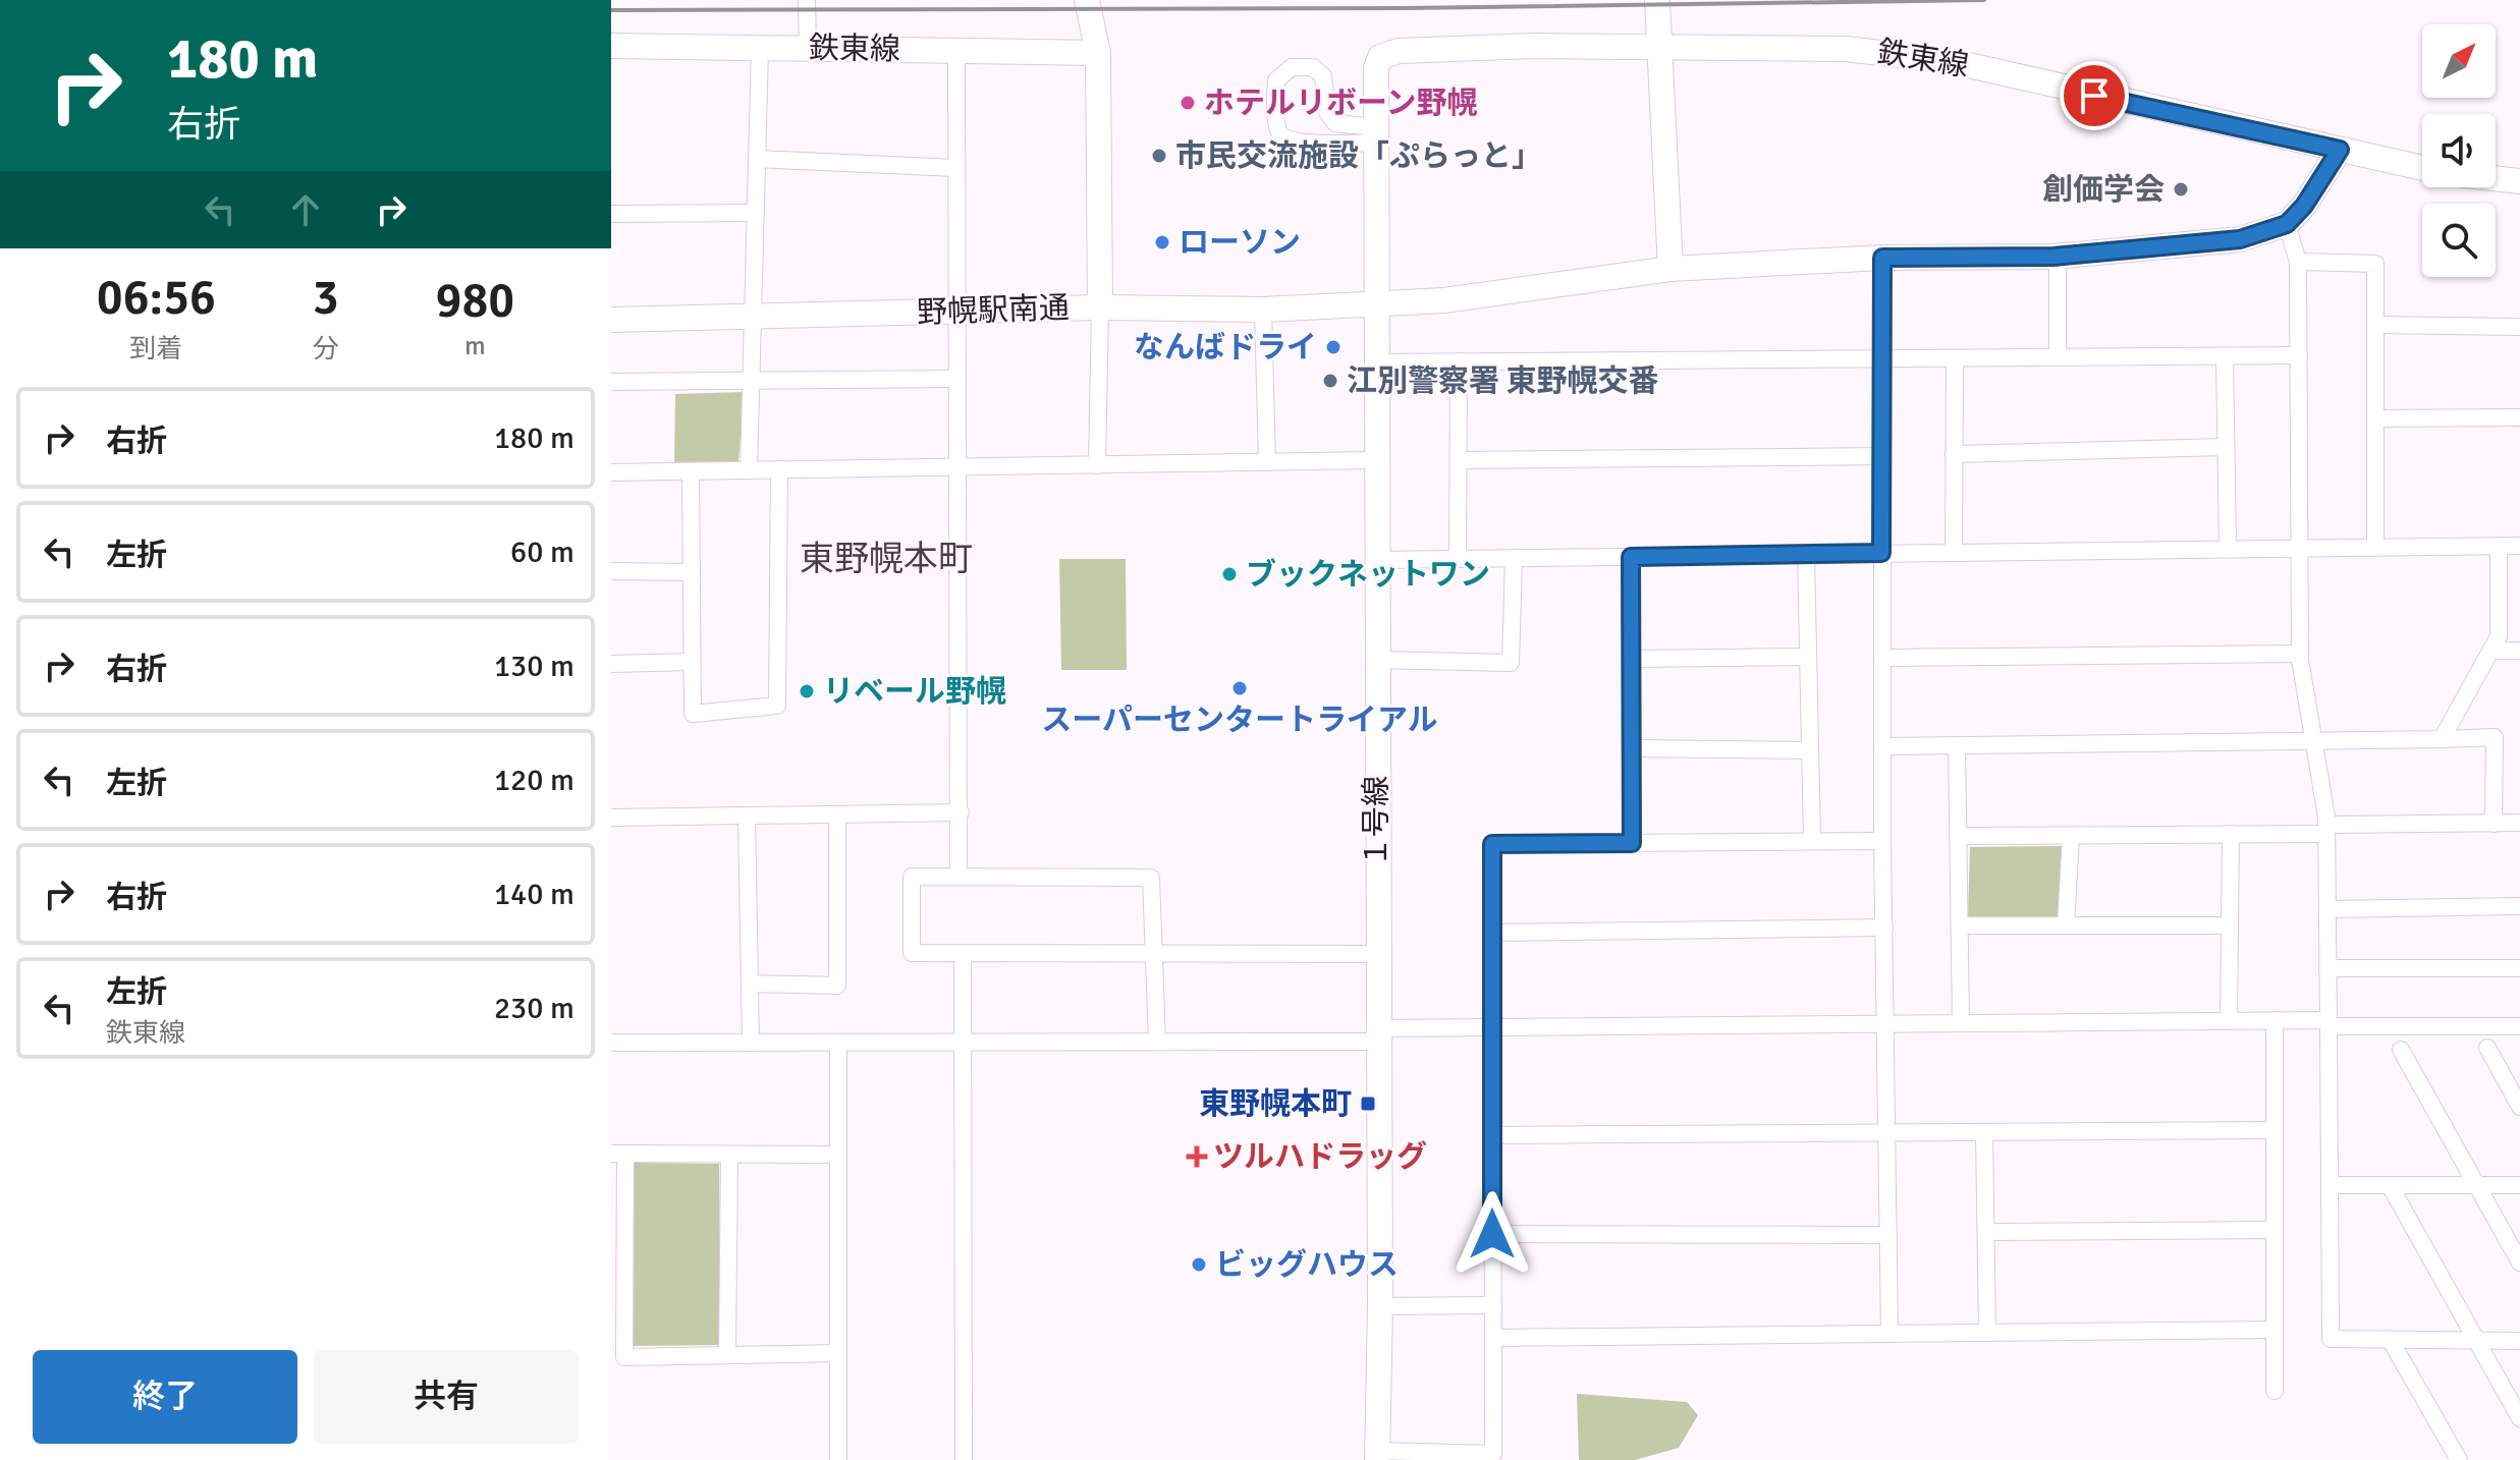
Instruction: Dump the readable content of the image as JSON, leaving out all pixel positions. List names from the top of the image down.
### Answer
{
  "streets": {
    "street": ["鉄東線", "野幌駅南通", "１号線"]
  },
  "crossings": [
    ["鉄東線", "１号線"],
    ["野幌駅南通", "１号線"]
  ],
  "districts": ["東野幌本町"],
  "places": {
    "other": [
      "ホテルリボーン野幌",
      "市民交流施設「ぷらっと」",
      "創価学会",
      "ローソン",
      "なんばドライ",
      "江別警察署 東野幌交番",
      "ブックネットワン",
      "スーパーセンタートライアル",
      "リベール野幌",
      "ビッグハウス"
    ],
    "transit": ["東野幌本町"],
    "health": ["ツルハドラッグ"]
  },
  "north": "top right",
  "page": {
    "turn": ["180 m", "右折"],
    "eta": [
      "06:56",
      "到着",
      "3",
      "分",
      "980",
      "m"
    ],
    "list": [
      {
        "name": "右折",
        "value": "180 m"
      },
      {
        "name": "左折",
        "value": "60 m"
      },
      {
        "name": "右折",
        "value": "130 m"
      },
      {
        "name": "左折",
        "value": "120 m"
      },
      {
        "name": "右折",
        "value": "140 m"
      },
      {
        "name": "左折",
        "note": "鉄東線",
        "value": "230 m"
      }
    ],
    "buttons": ["終了", "共有"]
  }
}
